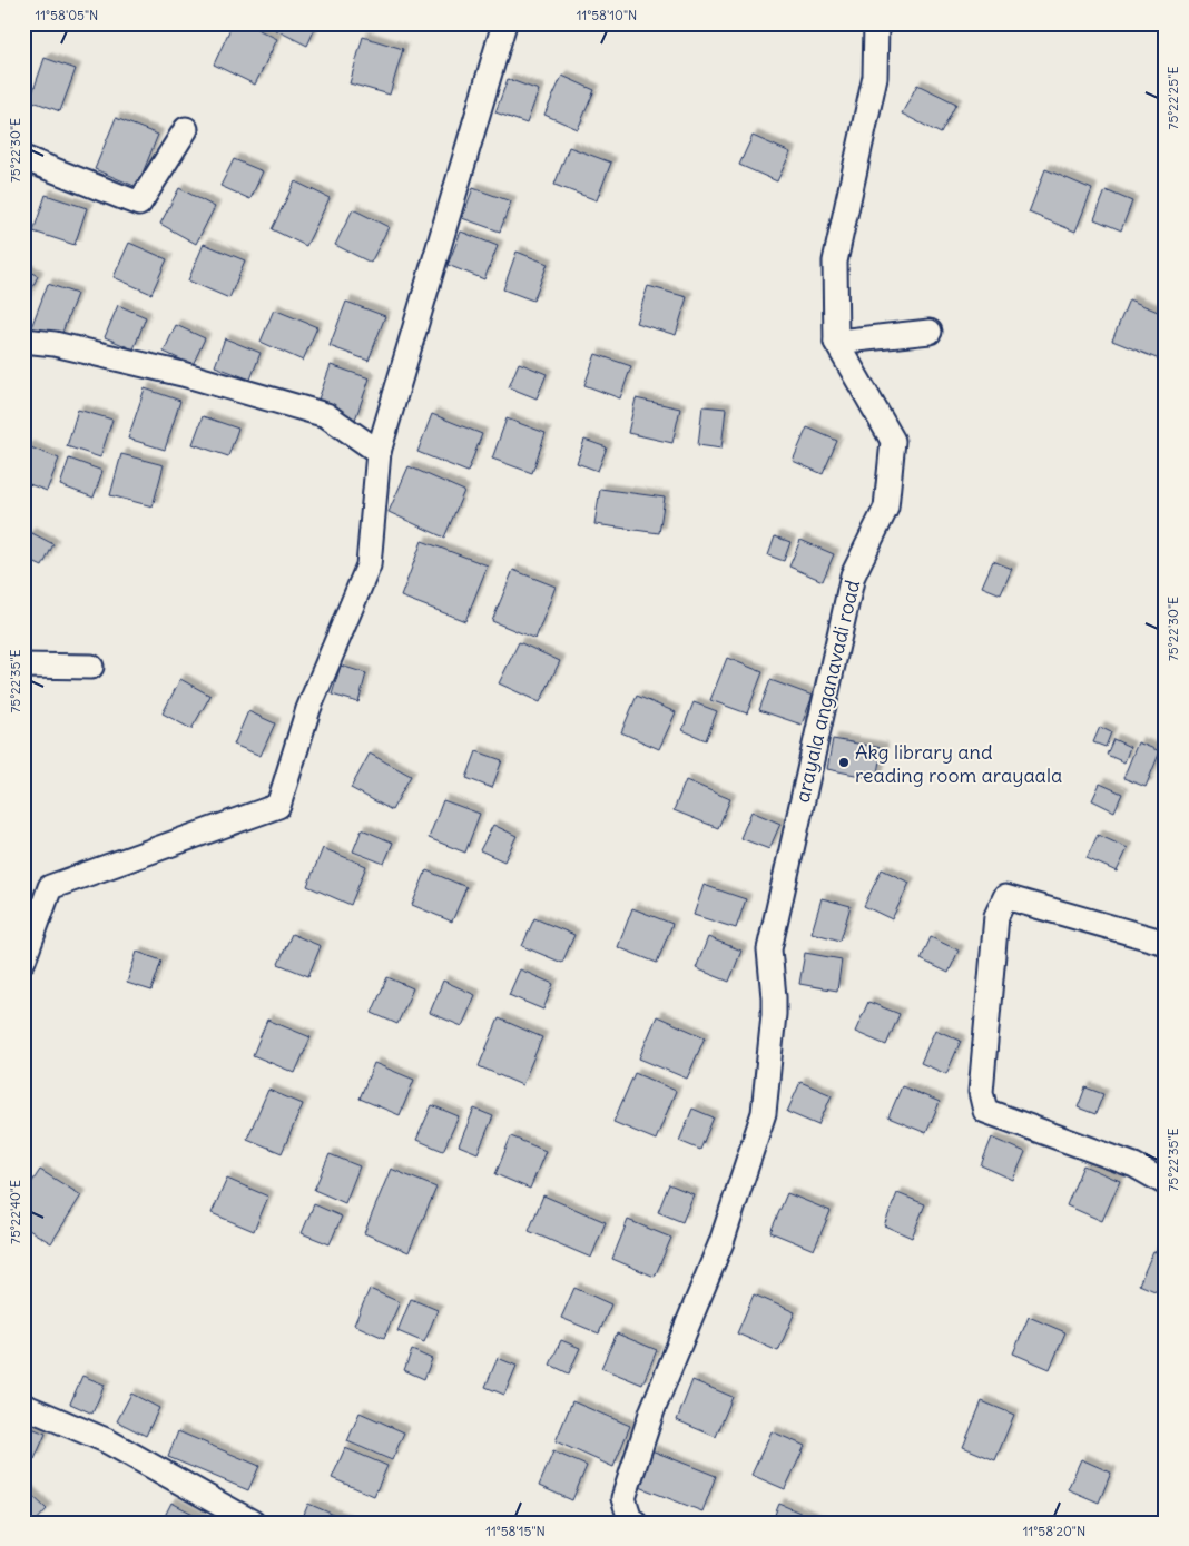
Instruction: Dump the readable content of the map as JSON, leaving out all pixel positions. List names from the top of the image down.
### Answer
{
  "streets": {
    "street": ["arayala anganavadi road"]
  },
  "places": ["Akg library and reading room arayaala"],
  "coordinates": [
    "11°58'05\"N",
    "11°58'10\"N",
    "75°22'25\"E",
    "75°22'30\"E",
    "75°22'35\"E",
    "75°22'40\"E",
    "11°58'15\"N",
    "11°58'20\"N"
  ]
}
